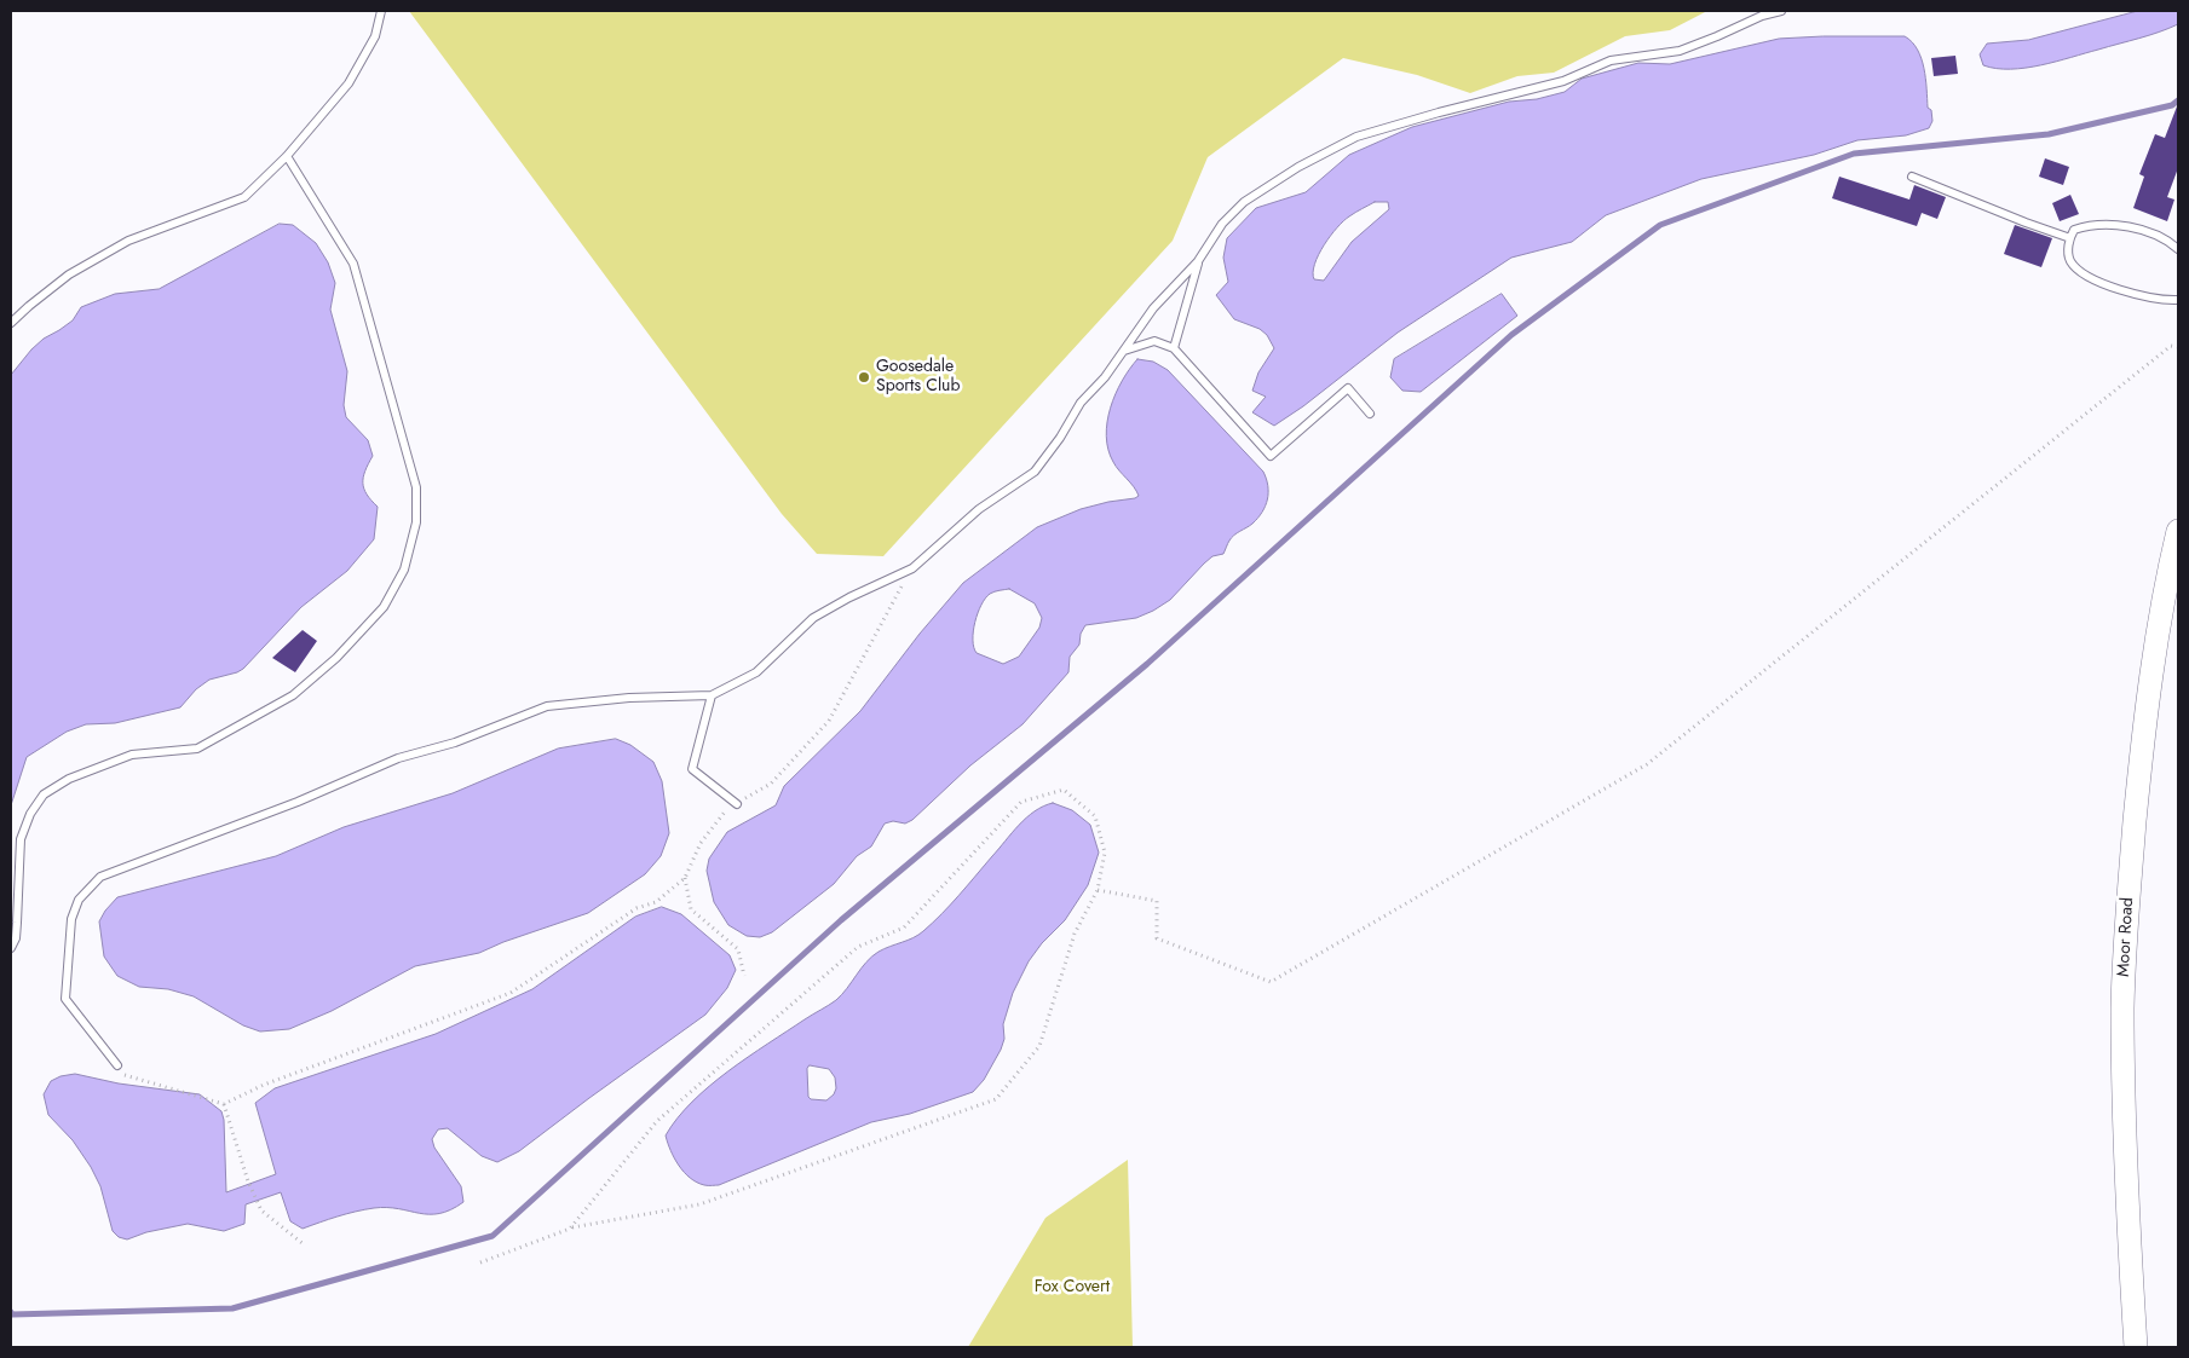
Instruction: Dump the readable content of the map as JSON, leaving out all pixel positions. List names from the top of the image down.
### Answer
{
  "streets": {
    "main road": ["Moor Road"]
  },
  "parks": ["Fox Covert"],
  "places": ["Goosedale Sports Club"]
}
